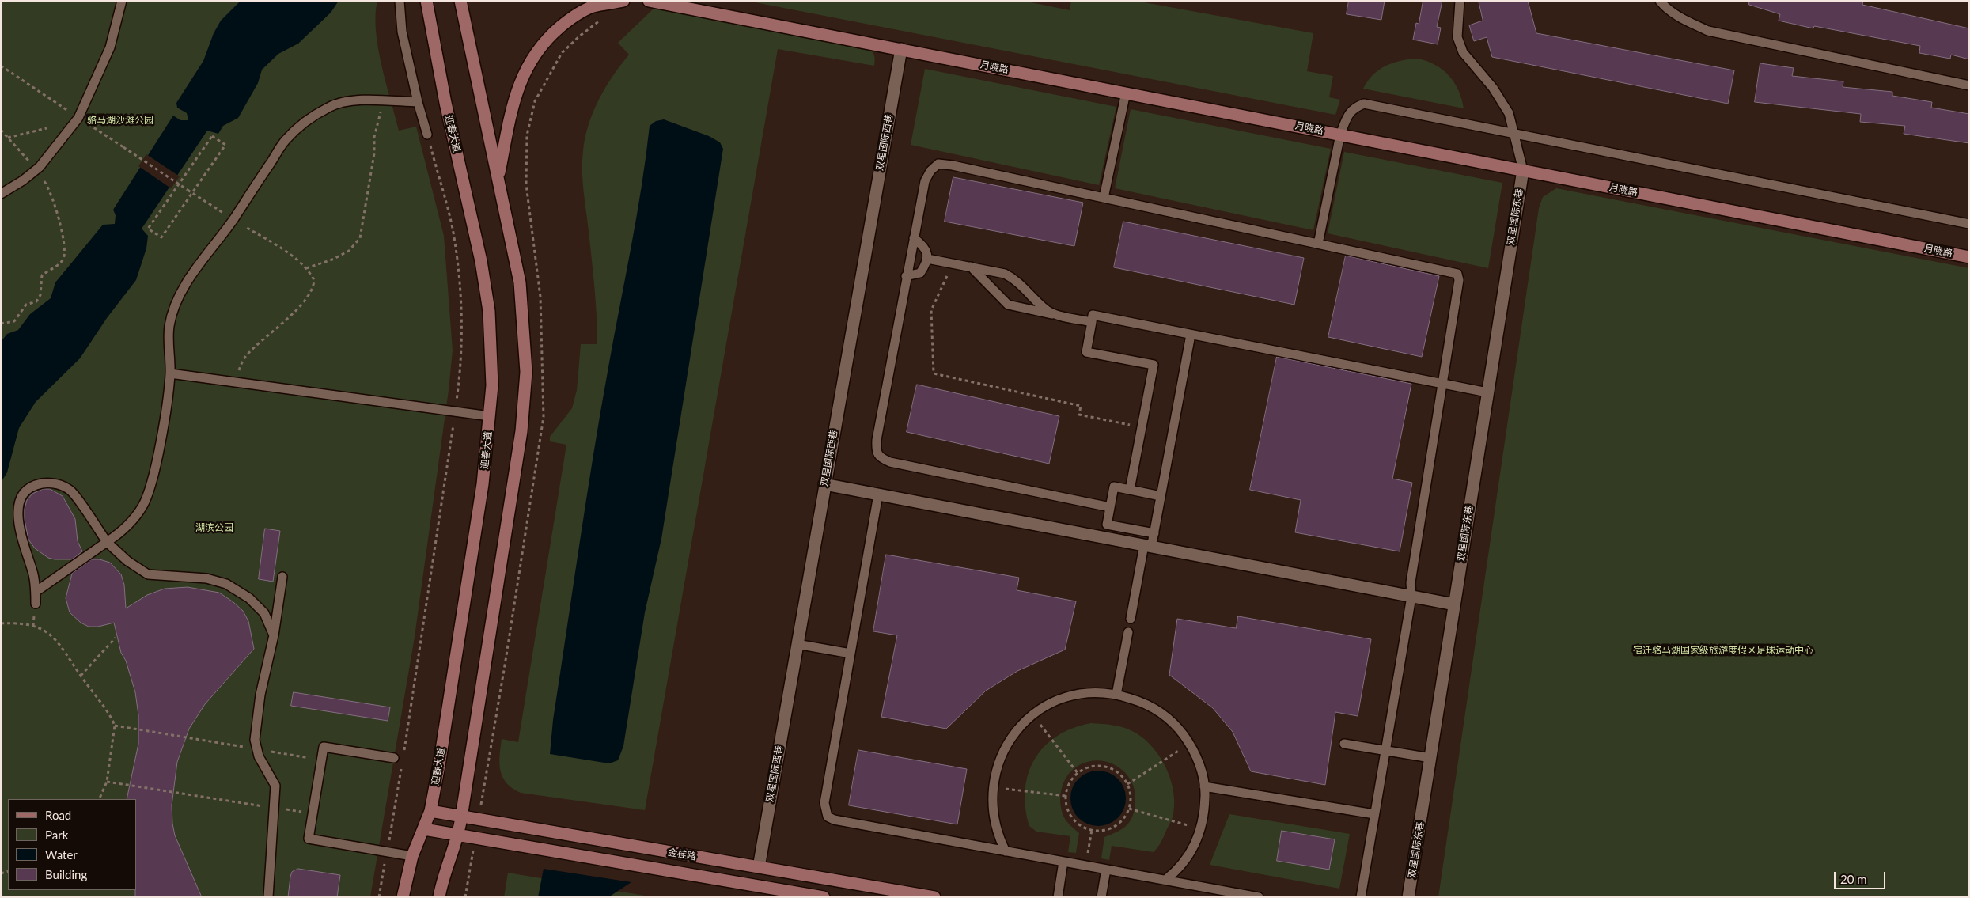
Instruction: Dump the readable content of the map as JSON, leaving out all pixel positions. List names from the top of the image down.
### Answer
{
  "streets": {
    "street": [
      "月晓路",
      "迎春大道",
      "双星国际西巷",
      "双星国际东巷",
      "金桂路"
    ]
  },
  "crossings": [
    ["月晓路", "双星国际西巷"],
    ["月晓路", "双星国际东巷"],
    ["迎春大道", "金桂路"],
    ["双星国际西巷", "金桂路"]
  ],
  "parks": ["骆马湖沙滩公园", "湖滨公园", "宿迁骆马湖国家级旅游度假区足球运动中心"],
  "legend": [
    "Road",
    "Park",
    "Water",
    "Building"
  ],
  "scale_bar": "20 m"
}
